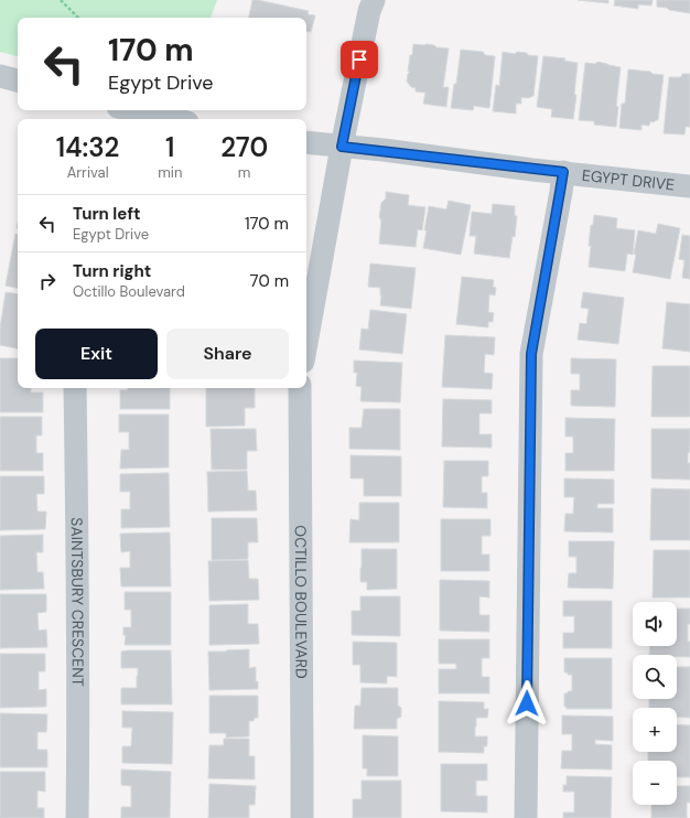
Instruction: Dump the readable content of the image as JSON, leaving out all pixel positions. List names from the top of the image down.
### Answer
{
  "streets": {
    "street": ["EGYPT DRIVE", "SAINTSBURY CRESCENT", "OCTILLO BOULEVARD"]
  },
  "page": {
    "turn": ["170 m", "Egypt Drive"],
    "eta": [
      "14:32",
      "Arrival",
      "1",
      "min",
      "270",
      "m"
    ],
    "list": [
      {
        "name": "Turn left",
        "note": "Egypt Drive",
        "value": "170 m"
      },
      {
        "name": "Turn right",
        "note": "Octillo Boulevard",
        "value": "70 m"
      }
    ],
    "buttons": ["Exit", "Share"],
    "map_buttons": ["+", "−"]
  }
}
